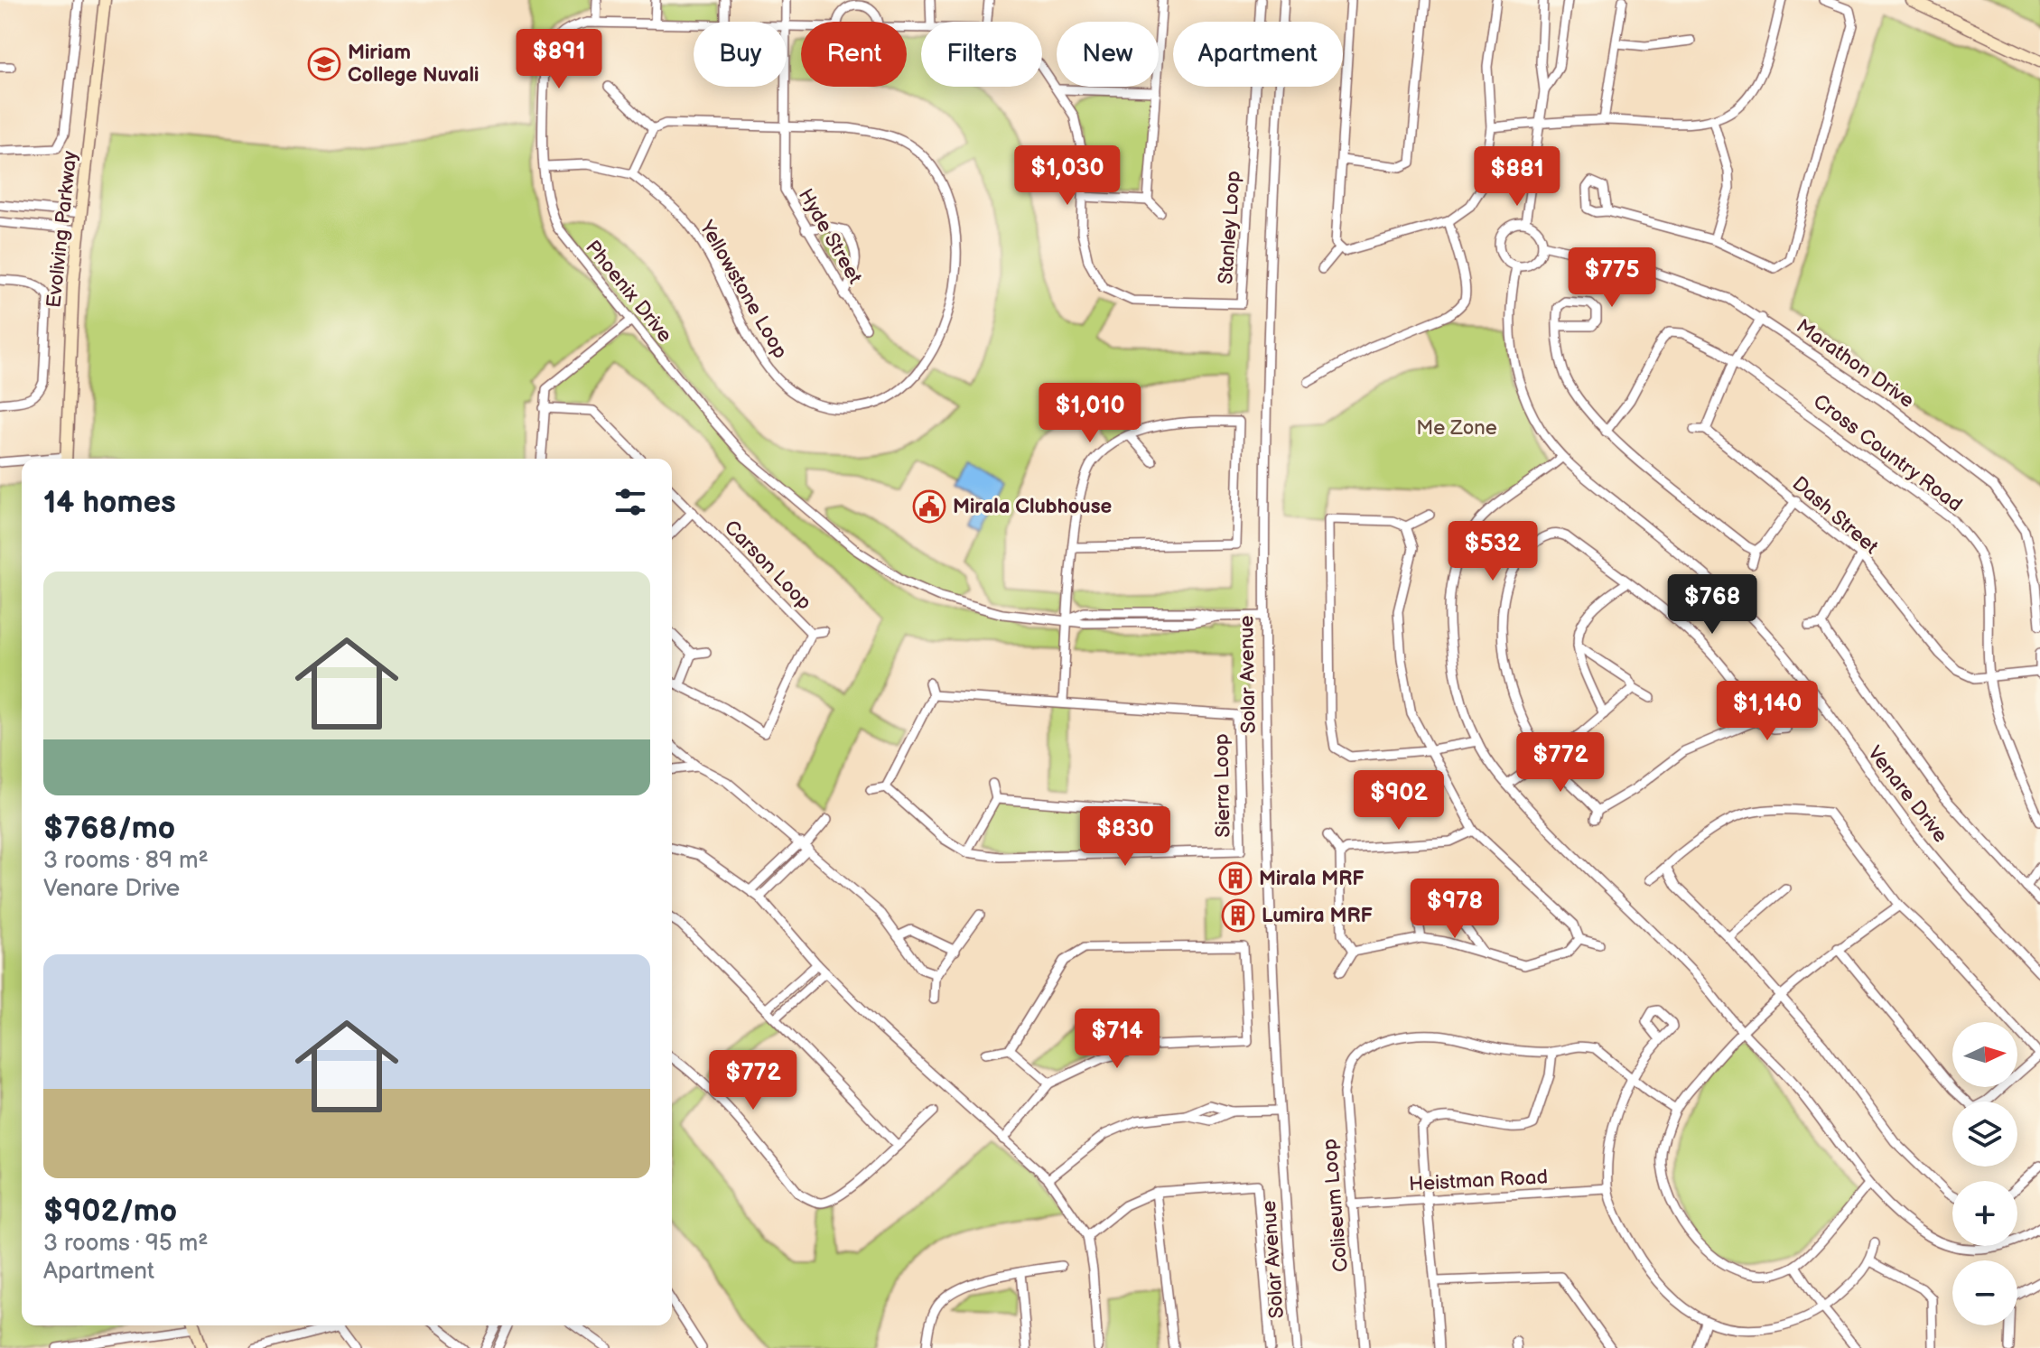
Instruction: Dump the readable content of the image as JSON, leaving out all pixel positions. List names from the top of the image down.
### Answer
{
  "streets": {
    "street": [
      "Stanley Loop",
      "Evoliving Parkway",
      "Hyde Street",
      "Yellowstone Loop",
      "Phoenix Drive",
      "Marathon Drive",
      "Cross Country Road",
      "Dash Street",
      "Carson Loop",
      "Solar Avenue",
      "Sierra Loop",
      "Venare Drive",
      "Heistman Road",
      "Coliseum Loop"
    ]
  },
  "crossings": [
    ["Hyde Street", "Yellowstone Loop"],
    ["Yellowstone Loop", "Phoenix Drive"],
    ["Phoenix Drive", "Solar Avenue"],
    ["Marathon Drive", "Venare Drive"],
    ["Cross Country Road", "Dash Street"],
    ["Heistman Road", "Coliseum Loop"]
  ],
  "parks": ["Me Zone"],
  "places": {
    "school or university": ["Miriam College Nuvali"],
    "public building": ["Mirala Clubhouse"],
    "building": ["Mirala MRF", "Lumira MRF"]
  },
  "north": "right",
  "page": {
    "chip": [
      "Buy",
      "Rent",
      "Filters",
      "New",
      "Apartment"
    ],
    "price": [
      "$891",
      "$1,030",
      "$881",
      "$775",
      "$1,010",
      "$532",
      "$768",
      "$1,140",
      "$772",
      "$902",
      "$830",
      "$978",
      "$714",
      "$772"
    ],
    "heading": "14 homes",
    "list": [
      {
        "name": "$768/mo",
        "note": "3 rooms · 89 m² · Venare Drive"
      },
      {
        "name": "$902/mo",
        "note": "3 rooms · 95 m² · Apartment"
      }
    ],
    "map_buttons": ["+", "−"]
  }
}
